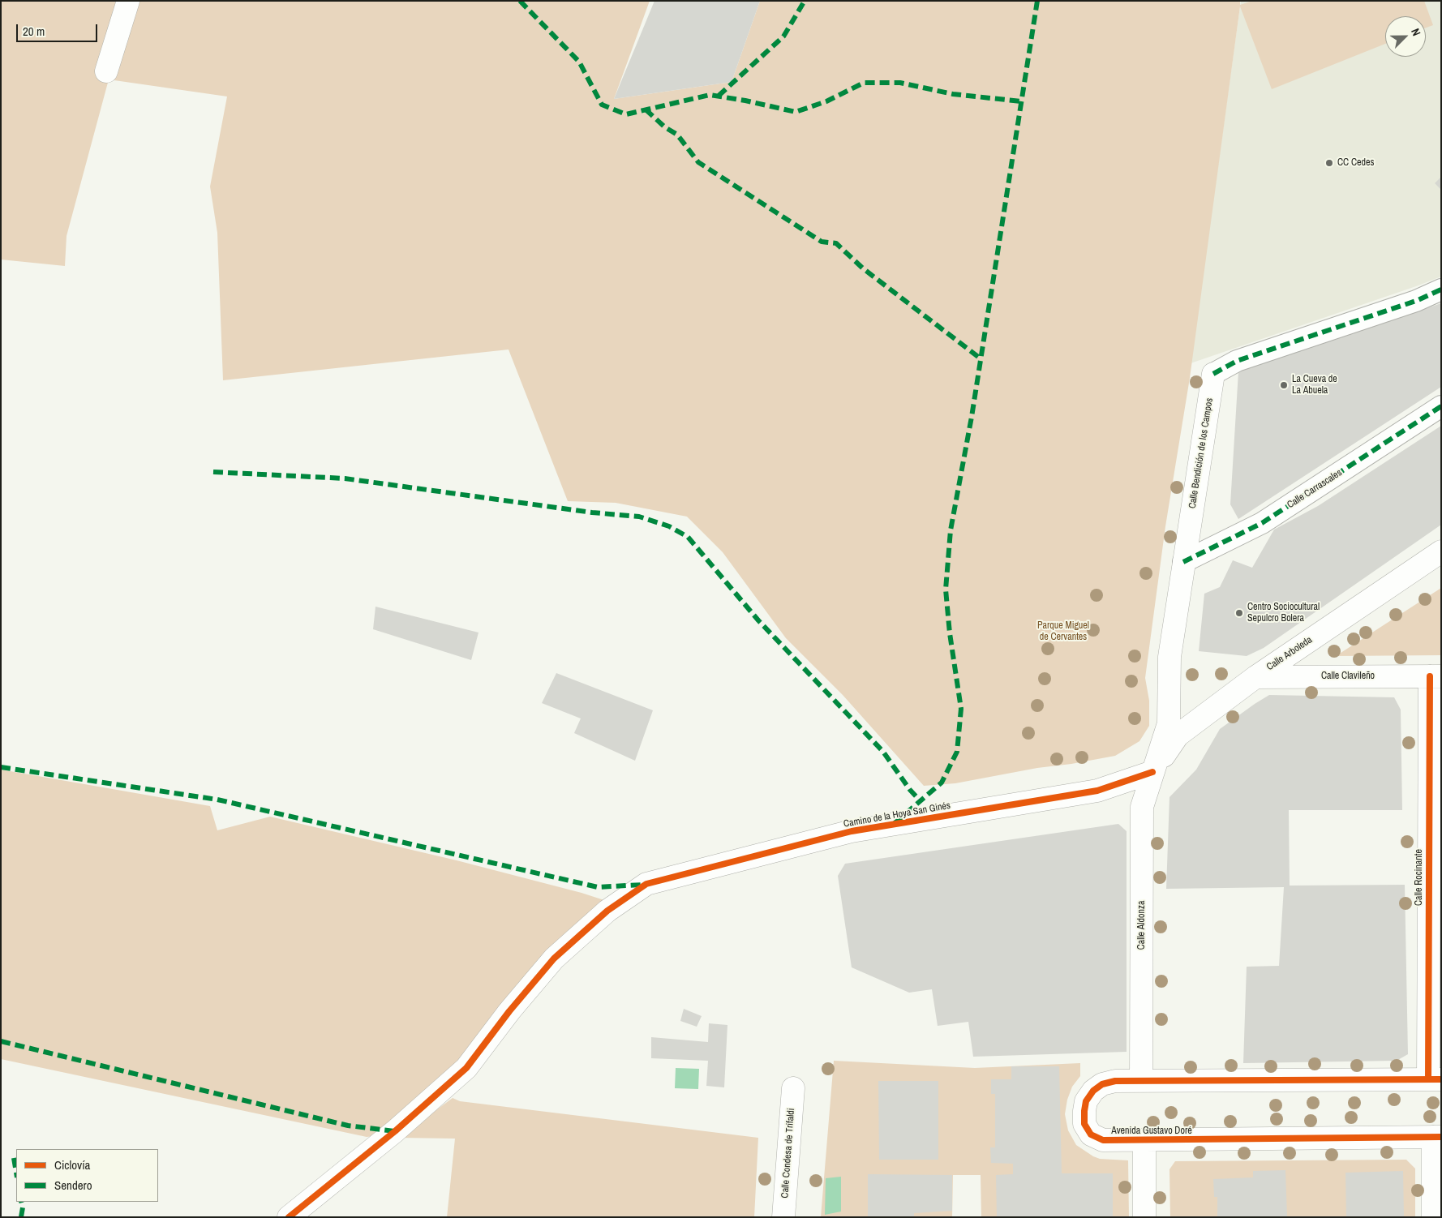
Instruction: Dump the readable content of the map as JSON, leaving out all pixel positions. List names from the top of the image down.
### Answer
{
  "streets": {
    "street": [
      "Calle Bendición de los Campos",
      "Calle Carrascales",
      "Calle Arboleda",
      "Calle Clavileño",
      "Camino de la Hoya San Ginés",
      "Calle Rocinante",
      "Calle Aldonza",
      "Avenida Gustavo Doré",
      "Calle Condesa de Trifaldi"
    ]
  },
  "crossings": [
    ["Calle Bendición de los Campos", "Calle Carrascales"],
    ["Calle Bendición de los Campos", "Calle Arboleda"],
    ["Calle Bendición de los Campos", "Camino de la Hoya San Ginés"],
    ["Calle Bendición de los Campos", "Calle Aldonza"],
    ["Calle Arboleda", "Calle Clavileño"],
    ["Calle Arboleda", "Camino de la Hoya San Ginés"],
    ["Calle Arboleda", "Calle Aldonza"],
    ["Calle Clavileño", "Calle Rocinante"],
    ["Camino de la Hoya San Ginés", "Calle Aldonza"],
    ["Calle Rocinante", "Avenida Gustavo Doré"],
    ["Calle Aldonza", "Avenida Gustavo Doré"]
  ],
  "parks": ["Parque Miguel de Cervantes"],
  "places": ["CC Cedes", "La Cueva de La Abuela", "Centro Sociocultural Sepulcro Bolera"],
  "legend": ["Ciclovía", "Sendero"],
  "scale_bar": "20 m",
  "north": "top right"
}
